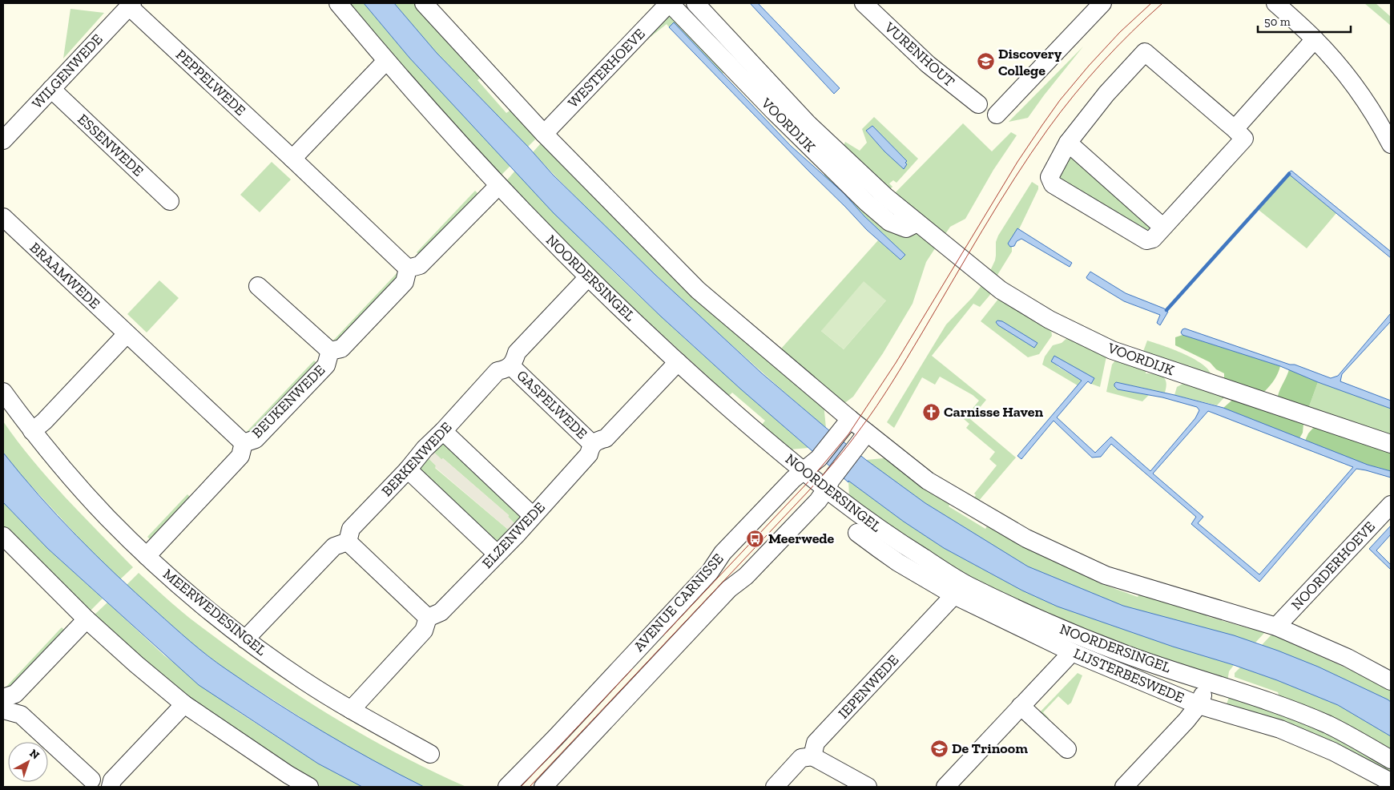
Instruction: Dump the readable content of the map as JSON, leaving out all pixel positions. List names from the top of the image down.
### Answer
{
  "streets": {
    "street": [
      "VURENHOUT",
      "WESTERHOEVE",
      "WILGENWEDE",
      "PEPPELWEDE",
      "VOORDIJK",
      "ESSENWEDE",
      "BRAAMWEDE",
      "NOORDERSINGEL",
      "BEUKENWEDE",
      "GASPELWEDE",
      "BERKENWEDE",
      "ELZENWEDE",
      "NOORDERHOEVE",
      "AVENUE CARNISSE",
      "MEERWEDESINGEL",
      "LIJSTERBESWEDE",
      "IEPENWEDE"
    ]
  },
  "crossings": [
    ["WESTERHOEVE", "VOORDIJK"],
    ["WILGENWEDE", "PEPPELWEDE"],
    ["WILGENWEDE", "ESSENWEDE"],
    ["PEPPELWEDE", "BEUKENWEDE"],
    ["BRAAMWEDE", "BEUKENWEDE"],
    ["NOORDERSINGEL", "AVENUE CARNISSE"],
    ["NOORDERSINGEL", "LIJSTERBESWEDE"],
    ["NOORDERSINGEL", "IEPENWEDE"],
    ["BEUKENWEDE", "MEERWEDESINGEL"],
    ["GASPELWEDE", "BERKENWEDE"],
    ["GASPELWEDE", "ELZENWEDE"],
    ["LIJSTERBESWEDE", "IEPENWEDE"]
  ],
  "places": {
    "school or university": ["Discovery College", "De Trinoom"],
    "church": ["Carnisse Haven"],
    "bus stop": ["Meerwede"]
  },
  "scale_bar": "50 m",
  "north": "top right"
}
